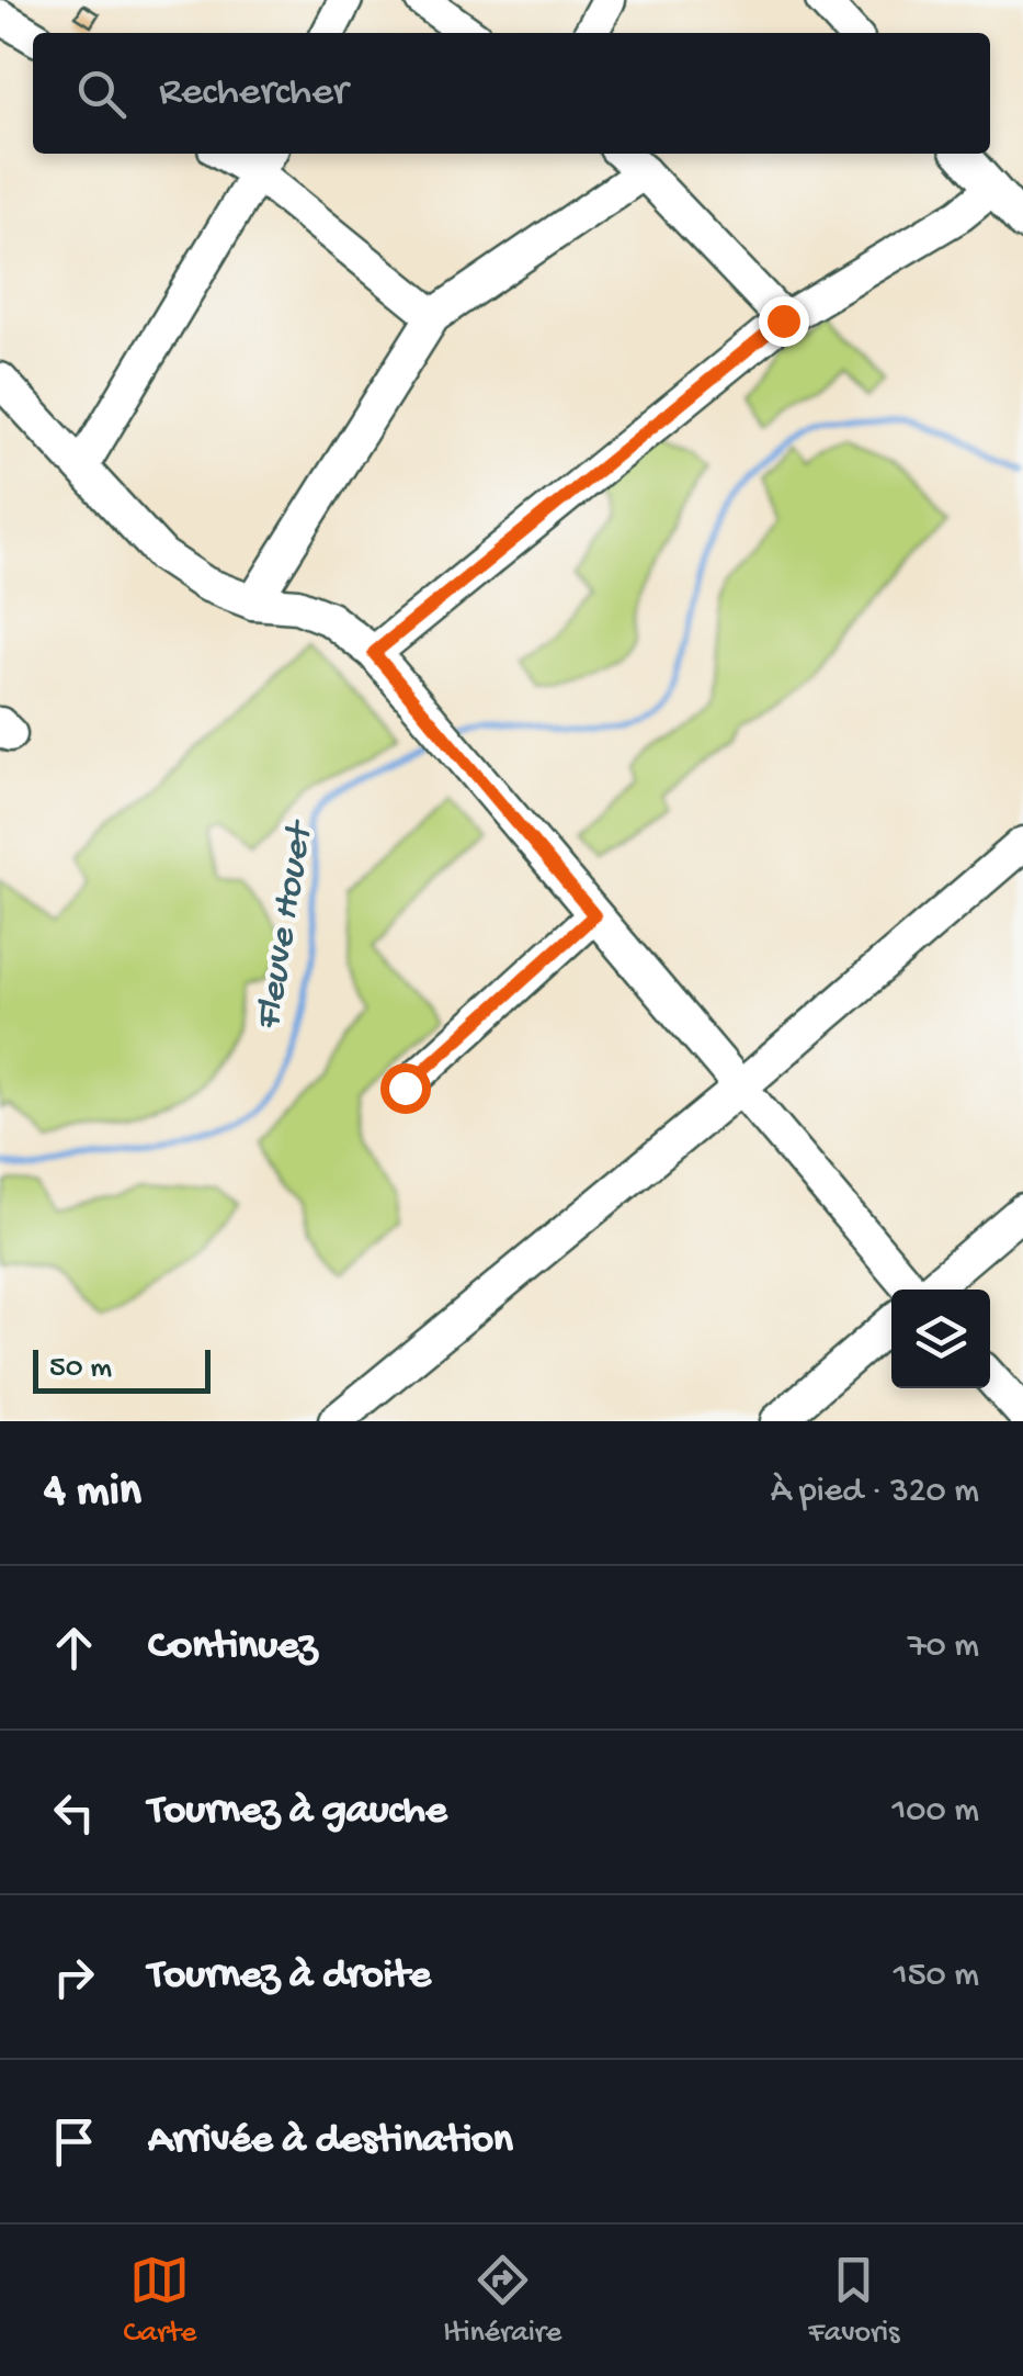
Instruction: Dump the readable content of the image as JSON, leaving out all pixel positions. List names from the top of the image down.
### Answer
{
  "water": ["Fleuve Houet"],
  "scale_bar": "50 m",
  "page": {
    "search": "Rechercher",
    "scale": "50 m",
    "heading": ["4 min", "À pied · 320 m"],
    "list": [
      ["Continuez", "70 m"],
      ["Tournez à gauche", "100 m"],
      ["Tournez à droite", "150 m"],
      "Arrivée à destination"
    ],
    "nav": ["Carte", "Itinéraire", "Favoris"]
  }
}
